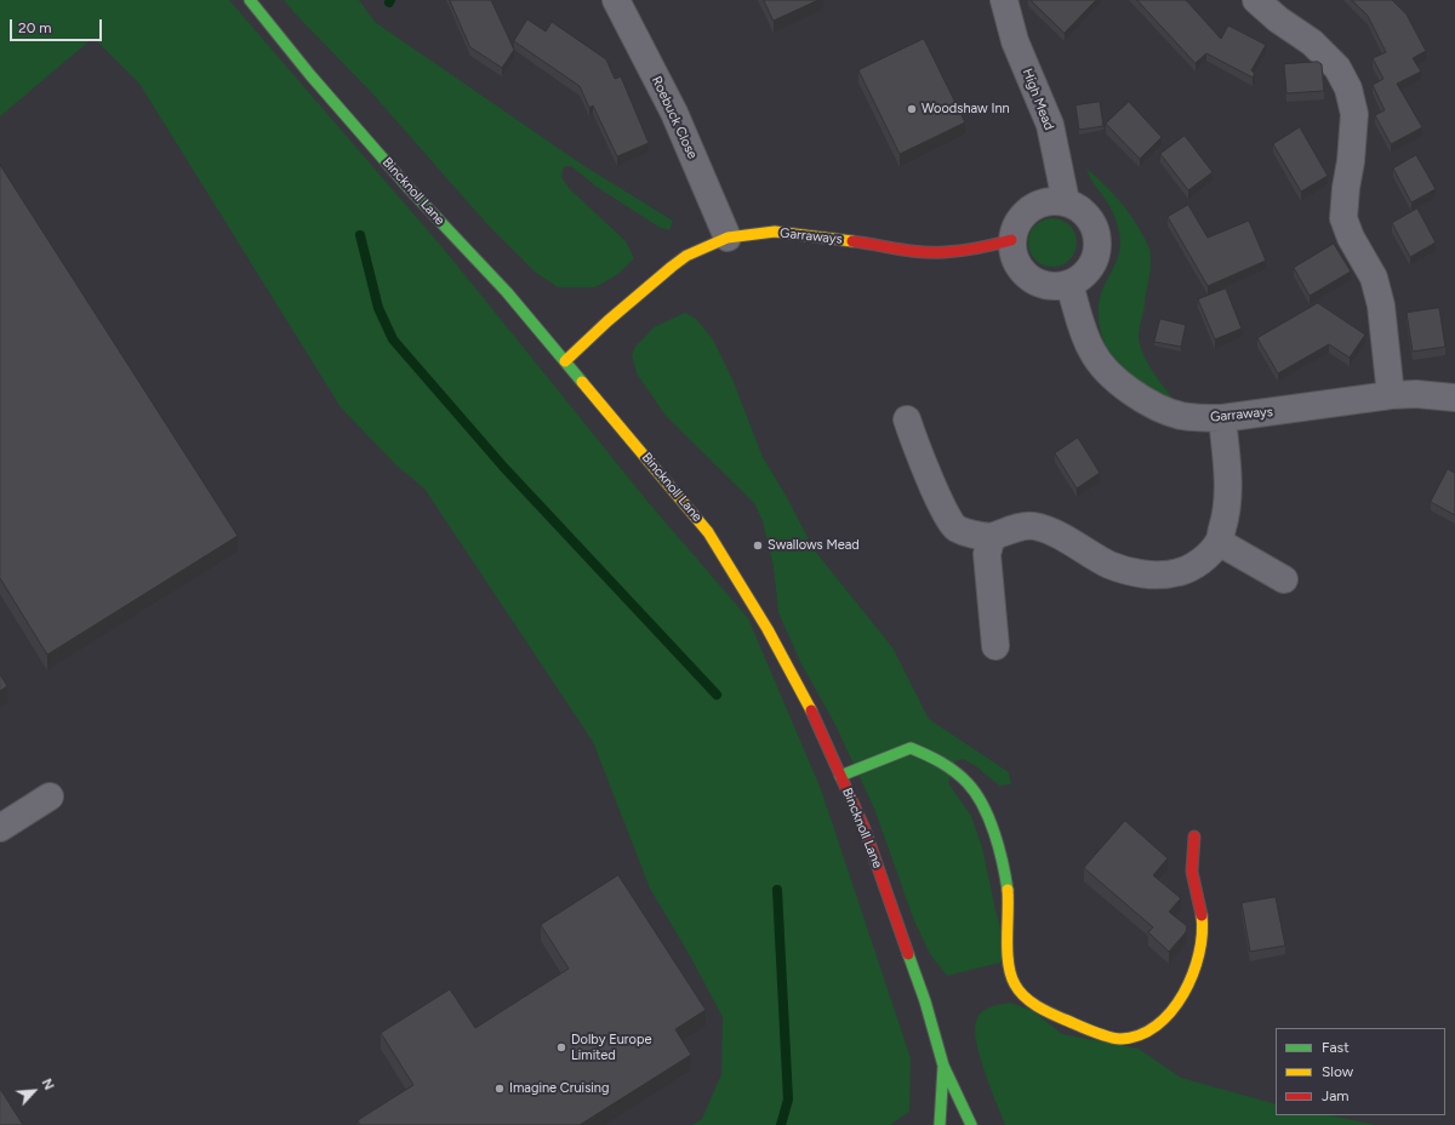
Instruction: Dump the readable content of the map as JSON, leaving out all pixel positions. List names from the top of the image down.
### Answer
{
  "streets": {
    "street": [
      "High Mead",
      "Roebuck Close",
      "Bincknoll Lane",
      "Garraways"
    ]
  },
  "crossings": [
    ["High Mead", "Garraways"],
    ["Roebuck Close", "Garraways"],
    ["Bincknoll Lane", "Garraways"]
  ],
  "places": [
    "Woodshaw Inn",
    "Swallows Mead",
    "Dolby Europe Limited",
    "Imagine Cruising"
  ],
  "legend": ["Fast", "Slow", "Jam"],
  "scale_bar": "20 m",
  "north": "top right"
}
